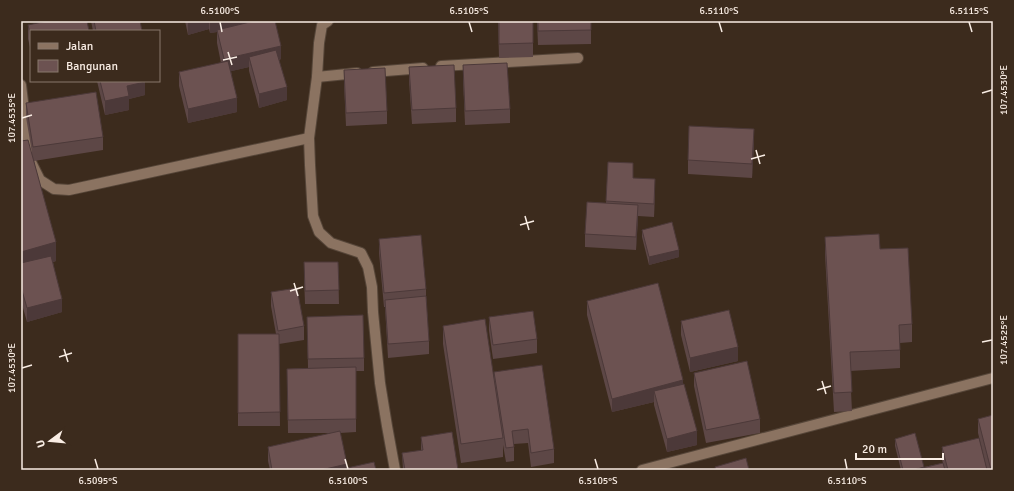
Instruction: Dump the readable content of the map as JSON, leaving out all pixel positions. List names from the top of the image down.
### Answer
{
  "legend": ["Jalan", "Bangunan"],
  "scale_bar": "20 m",
  "north": "left",
  "coordinates": [
    "6.5100°S",
    "6.5105°S",
    "6.5110°S",
    "6.5115°S",
    "107.4530°E",
    "107.4535°E",
    "107.4525°E",
    "6.5095°S"
  ]
}
